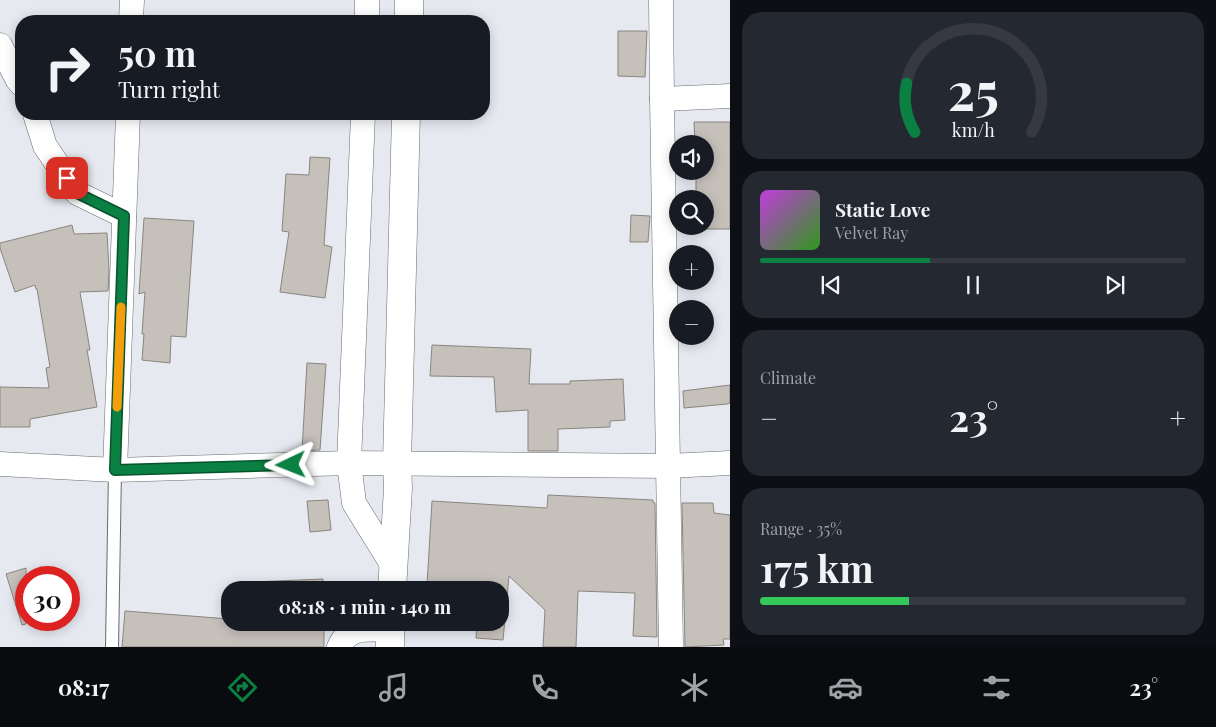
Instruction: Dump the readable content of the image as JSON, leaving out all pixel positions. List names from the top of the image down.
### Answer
{
  "page": {
    "turn": ["50 m", "Turn right"],
    "map_buttons": ["+", "−"],
    "song": ["Static Love", "Velvet Ray"],
    "tile": [
      "Climate",
      ["Range · 35%", "175 km"]
    ],
    "heat": ["−", "23°", "+"],
    "limit": "30",
    "trip": "08:18 · 1 min · 140 m",
    "tabs": ["08:17", "23°"],
    "gauge": ["25", "km/h"]
  }
}
